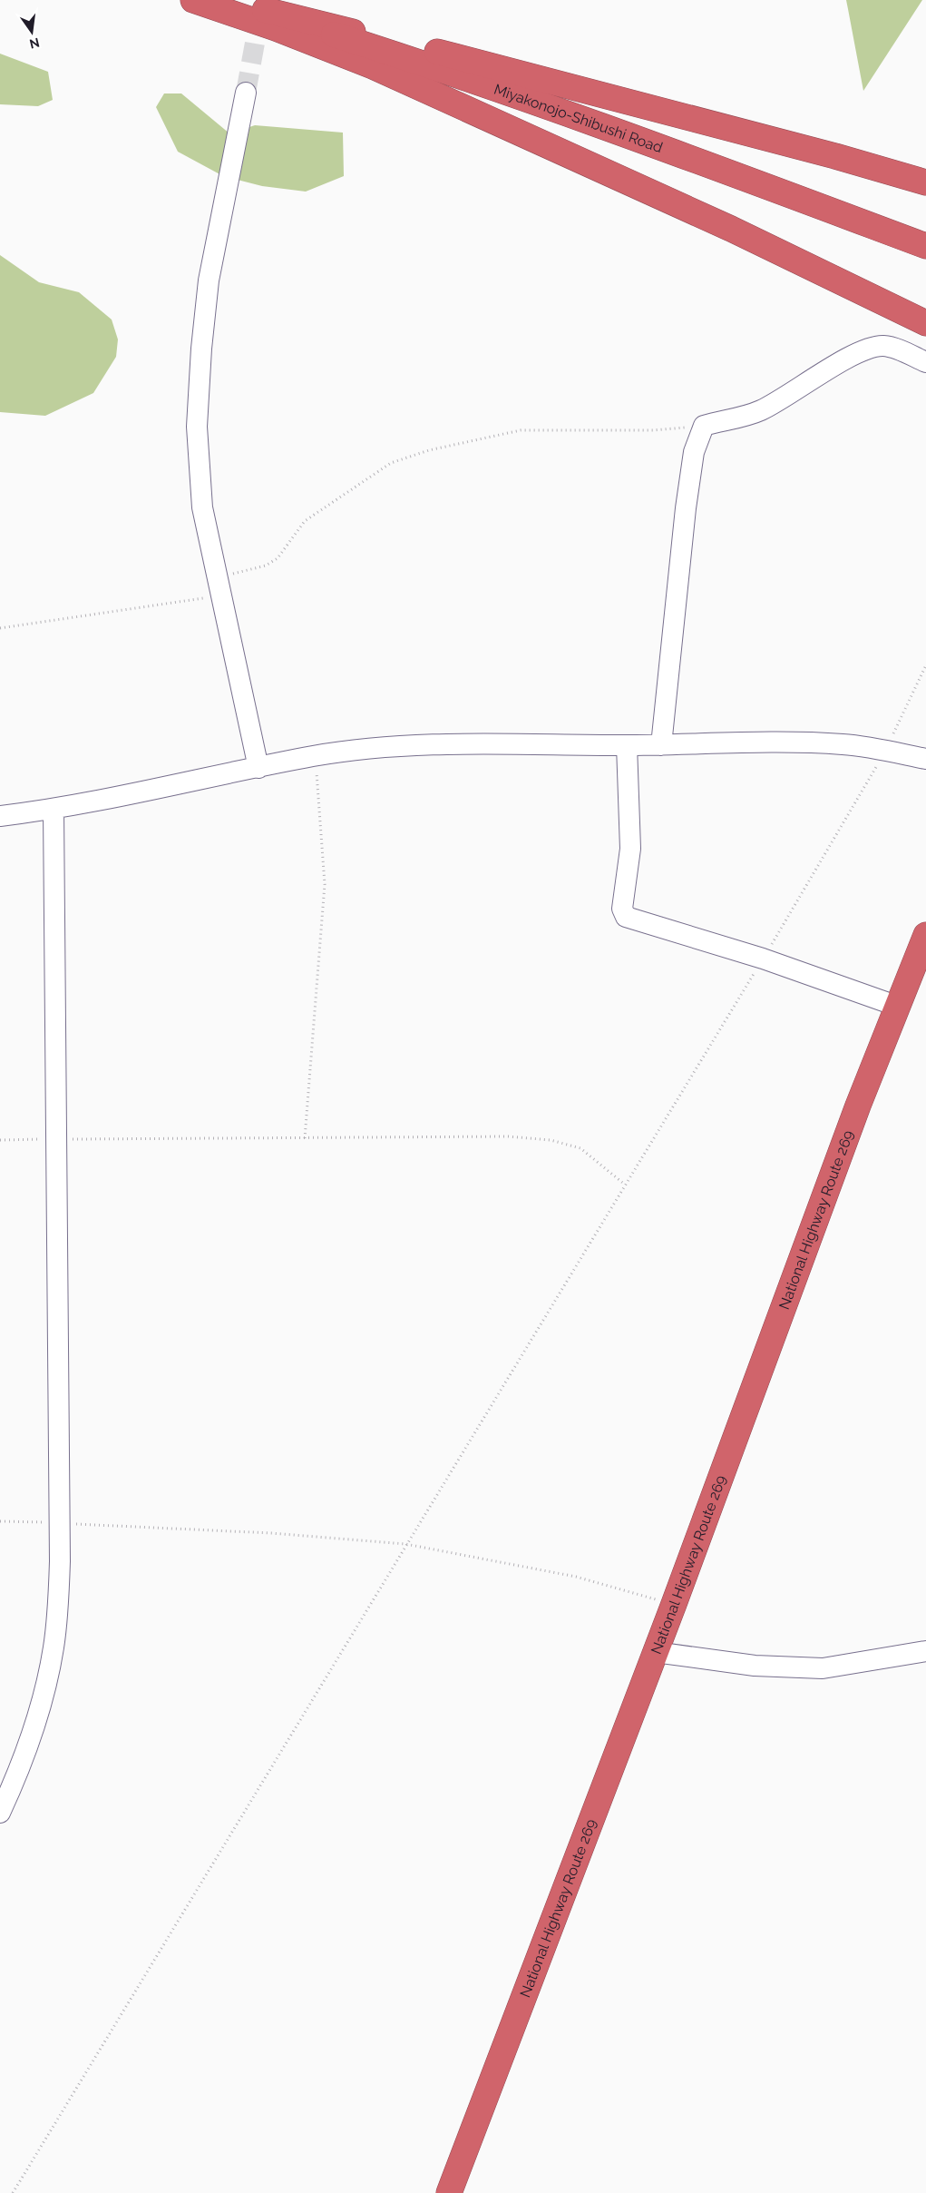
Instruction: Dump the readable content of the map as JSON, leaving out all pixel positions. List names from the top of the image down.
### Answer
{
  "streets": {
    "highway": ["Miyakonojo-Shibushi Road", "National Highway Route 269"]
  },
  "north": "bottom"
}
